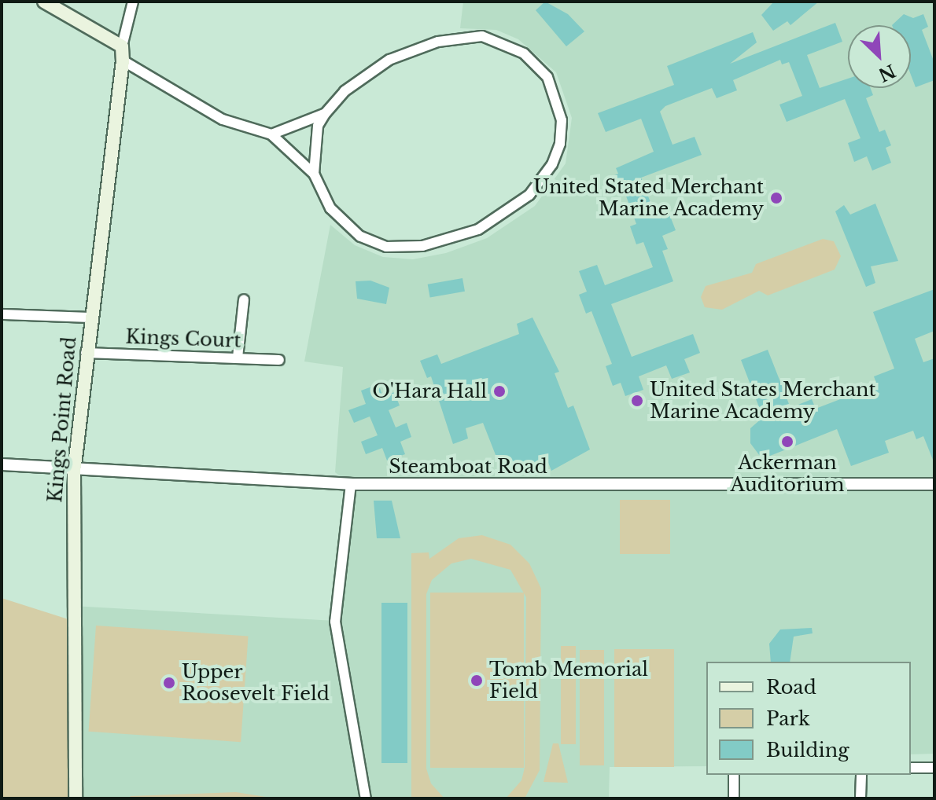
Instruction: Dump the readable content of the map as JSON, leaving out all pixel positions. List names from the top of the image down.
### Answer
{
  "streets": {
    "main road": ["Kings Point Road"],
    "street": ["Kings Court", "Steamboat Road"]
  },
  "crossings": [
    ["Kings Court", "Kings Point Road"],
    ["Kings Point Road", "Steamboat Road"]
  ],
  "places": [
    "United Stated Merchant Marine Academy",
    "O'Hara Hall",
    "United States Merchant Marine Academy",
    "Ackerman Auditorium",
    "Tomb Memorial Field",
    "Upper Roosevelt Field"
  ],
  "legend": ["Road", "Park", "Building"],
  "north": "bottom right"
}
